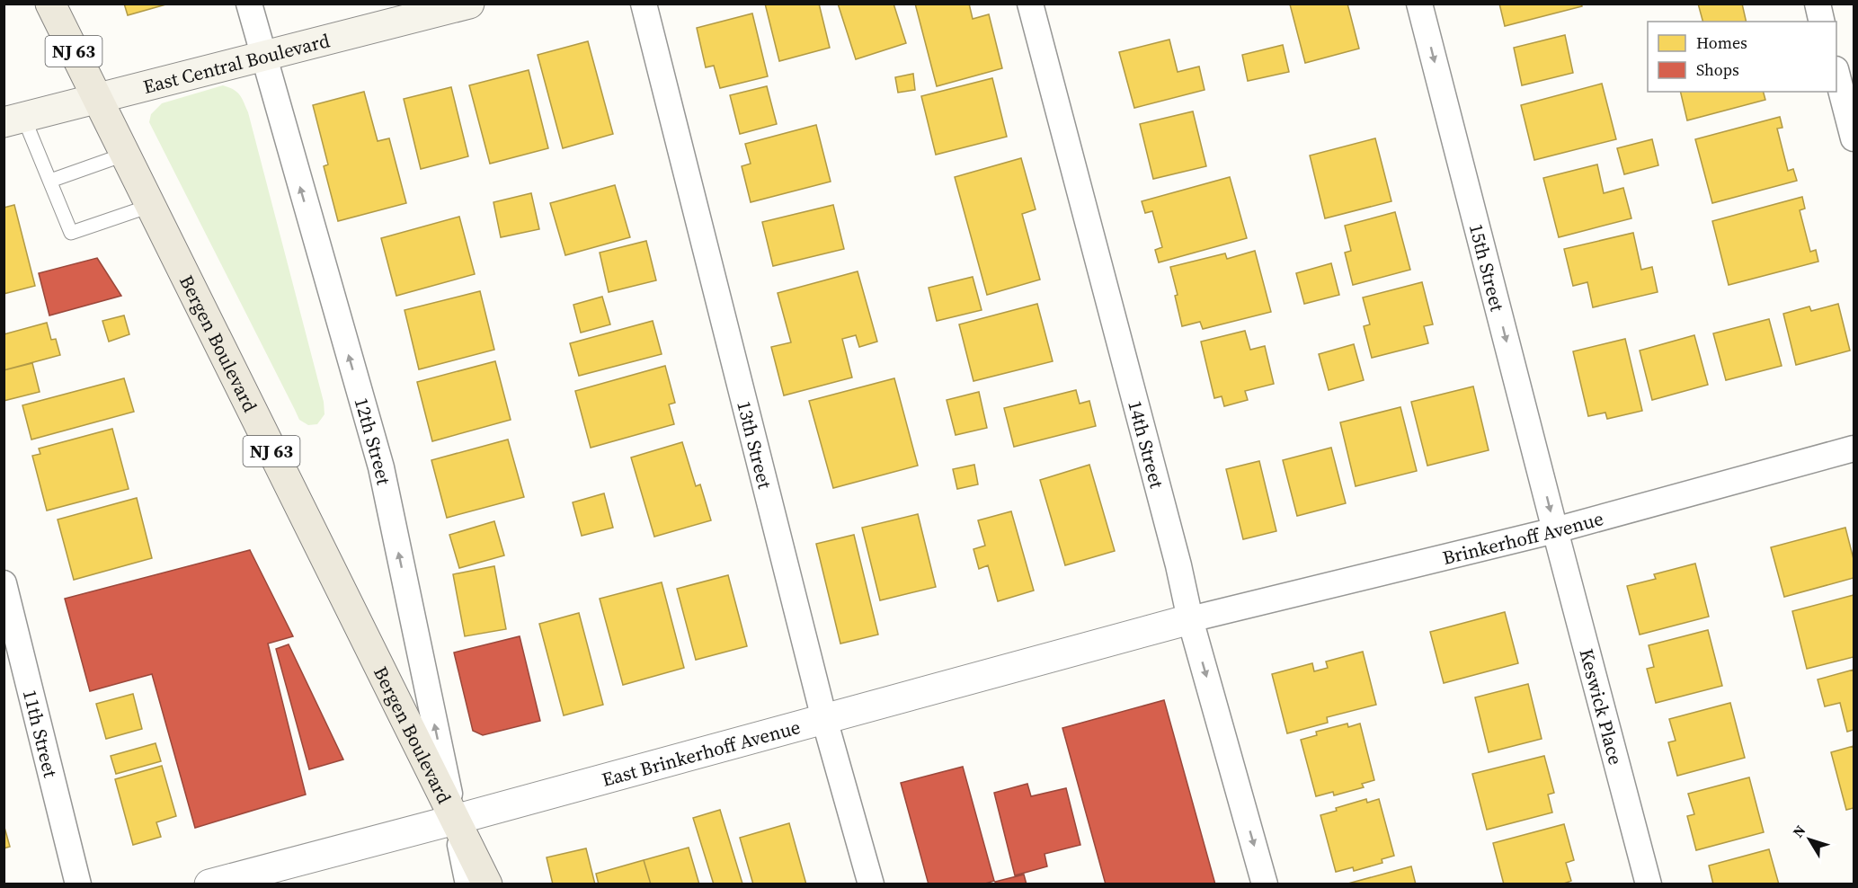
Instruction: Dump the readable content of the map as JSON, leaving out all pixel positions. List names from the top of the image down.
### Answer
{
  "streets": {
    "main road": ["NJ 63", "East Central Boulevard", "Bergen Boulevard"],
    "street": [
      "15th Street",
      "12th Street",
      "14th Street",
      "13th Street",
      "Brinkerhoff Avenue",
      "Keswick Place",
      "11th Street",
      "East Brinkerhoff Avenue"
    ]
  },
  "crossings": [
    ["East Central Boulevard", "Bergen Boulevard"],
    ["East Central Boulevard", "12th Street"],
    ["15th Street", "Brinkerhoff Avenue"],
    ["15th Street", "Keswick Place"],
    ["Bergen Boulevard", "12th Street"],
    ["Bergen Boulevard", "East Brinkerhoff Avenue"],
    ["12th Street", "East Brinkerhoff Avenue"],
    ["14th Street", "Brinkerhoff Avenue"],
    ["14th Street", "East Brinkerhoff Avenue"],
    ["13th Street", "East Brinkerhoff Avenue"],
    ["Brinkerhoff Avenue", "Keswick Place"],
    ["Brinkerhoff Avenue", "East Brinkerhoff Avenue"]
  ],
  "one_way": ["15th Street", "12th Street"],
  "legend": ["Homes", "Shops"],
  "north": "top left"
}
